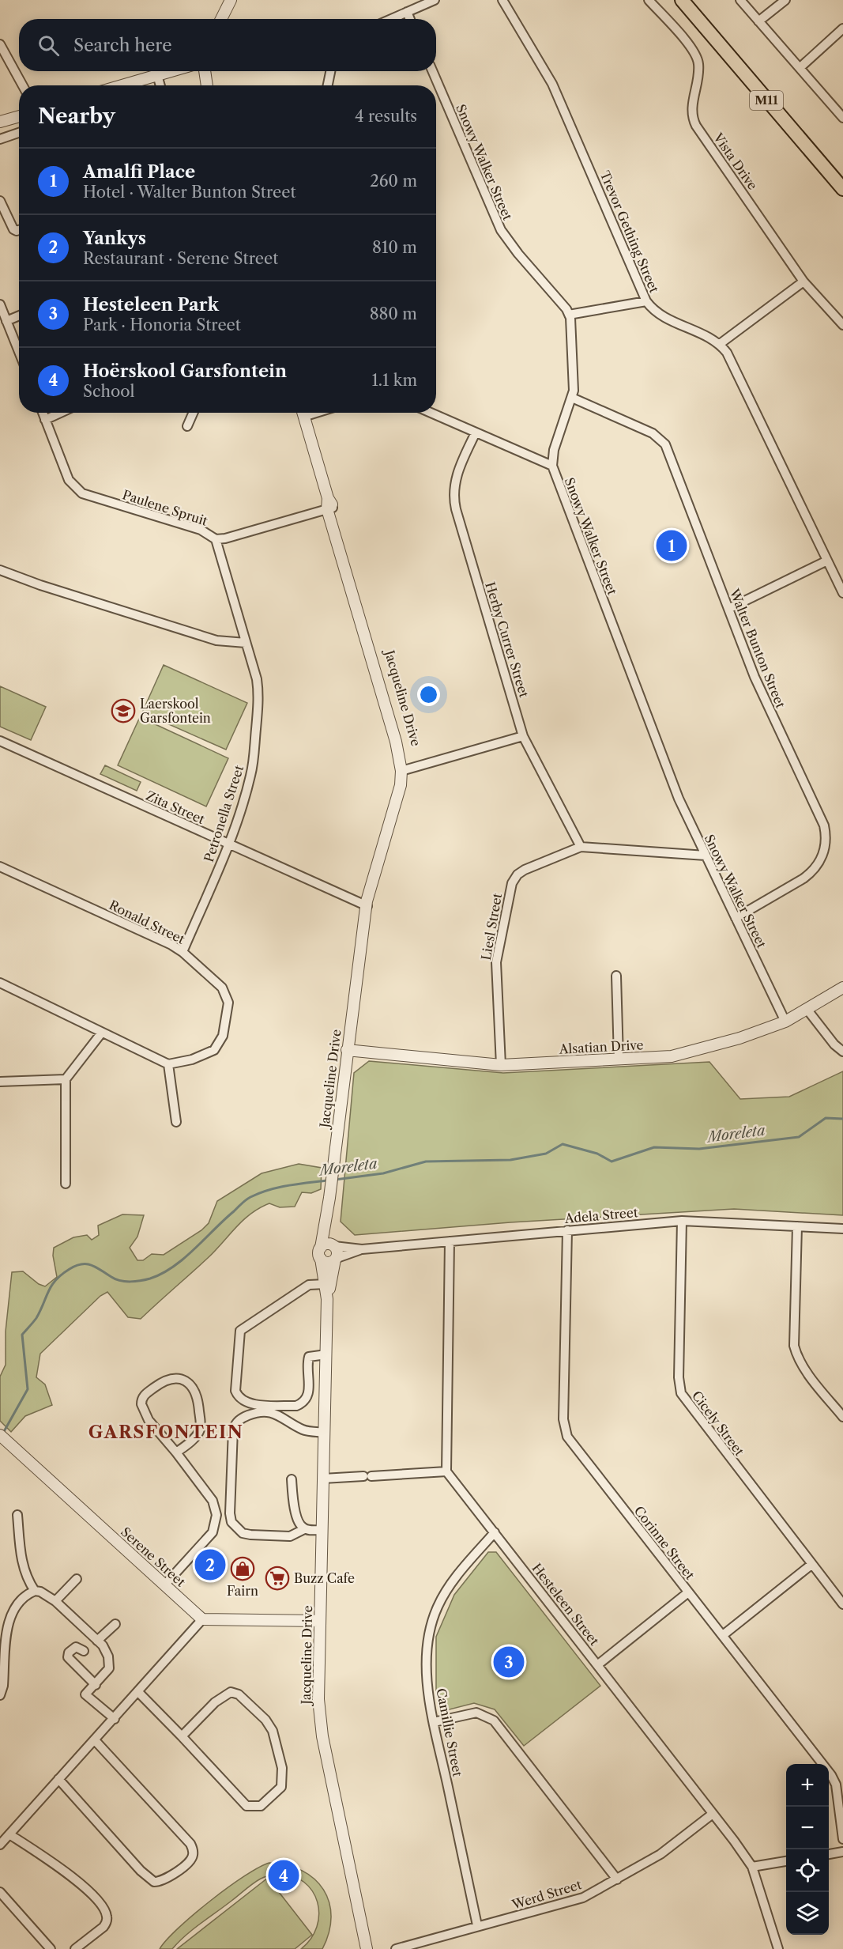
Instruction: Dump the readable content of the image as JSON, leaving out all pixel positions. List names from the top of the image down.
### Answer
{
  "streets": {
    "main road": ["M11"],
    "street": [
      "Vista Drive",
      "Snowy Walker Street",
      "Trevor Gething Street",
      "Paulene Spruit",
      "Herby Currer Street",
      "Walter Bunton Street",
      "Jacqueline Drive",
      "Zita Street",
      "Petronella Street",
      "Ronald Street",
      "Liesl Street",
      "Alsatian Drive",
      "Adela Street",
      "Cicely Street",
      "Corinne Street",
      "Serene Street",
      "Hesteleen Street",
      "Camillie Street",
      "Werd Street"
    ]
  },
  "crossings": [
    ["Snowy Walker Street", "Walter Bunton Street"],
    ["Snowy Walker Street", "Liesl Street"],
    ["Snowy Walker Street", "Alsatian Drive"],
    ["Paulene Spruit", "Jacqueline Drive"],
    ["Paulene Spruit", "Petronella Street"],
    ["Herby Currer Street", "Liesl Street"],
    ["Jacqueline Drive", "Zita Street"],
    ["Jacqueline Drive", "Alsatian Drive"],
    ["Jacqueline Drive", "Adela Street"],
    ["Zita Street", "Petronella Street"],
    ["Petronella Street", "Ronald Street"],
    ["Liesl Street", "Alsatian Drive"],
    ["Adela Street", "Cicely Street"],
    ["Adela Street", "Corinne Street"],
    ["Hesteleen Street", "Camillie Street"],
    ["Hesteleen Street", "Werd Street"],
    ["Camillie Street", "Werd Street"]
  ],
  "districts": ["GARSFONTEIN"],
  "water": ["Moreleta"],
  "places": {
    "school or university": ["Laerskool Garsfontein"],
    "shop": ["Fairn"],
    "supermarket": ["Buzz Cafe"]
  },
  "page": {
    "search": "Search here",
    "heading": ["Nearby", "4 results"],
    "list": [
      {
        "mark": "1",
        "name": "Amalfi Place",
        "note": "Hotel · Walter Bunton Street",
        "value": "260 m"
      },
      {
        "mark": "2",
        "name": "Yankys",
        "note": "Restaurant · Serene Street",
        "value": "810 m"
      },
      {
        "mark": "3",
        "name": "Hesteleen Park",
        "note": "Park · Honoria Street",
        "value": "880 m"
      },
      {
        "mark": "4",
        "name": "Hoërskool Garsfontein",
        "note": "School",
        "value": "1.1 km"
      }
    ],
    "pins": [
      "1",
      "2",
      "3",
      "4"
    ],
    "map_buttons": ["+", "−"]
  }
}
